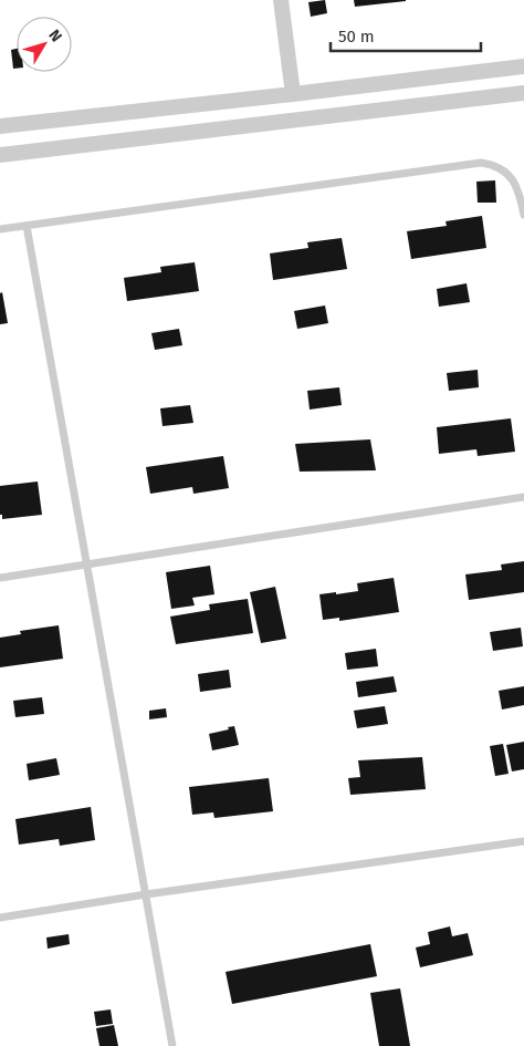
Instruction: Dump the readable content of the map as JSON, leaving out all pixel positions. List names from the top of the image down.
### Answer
{
  "scale_bar": "50 m",
  "north": "top right"
}
